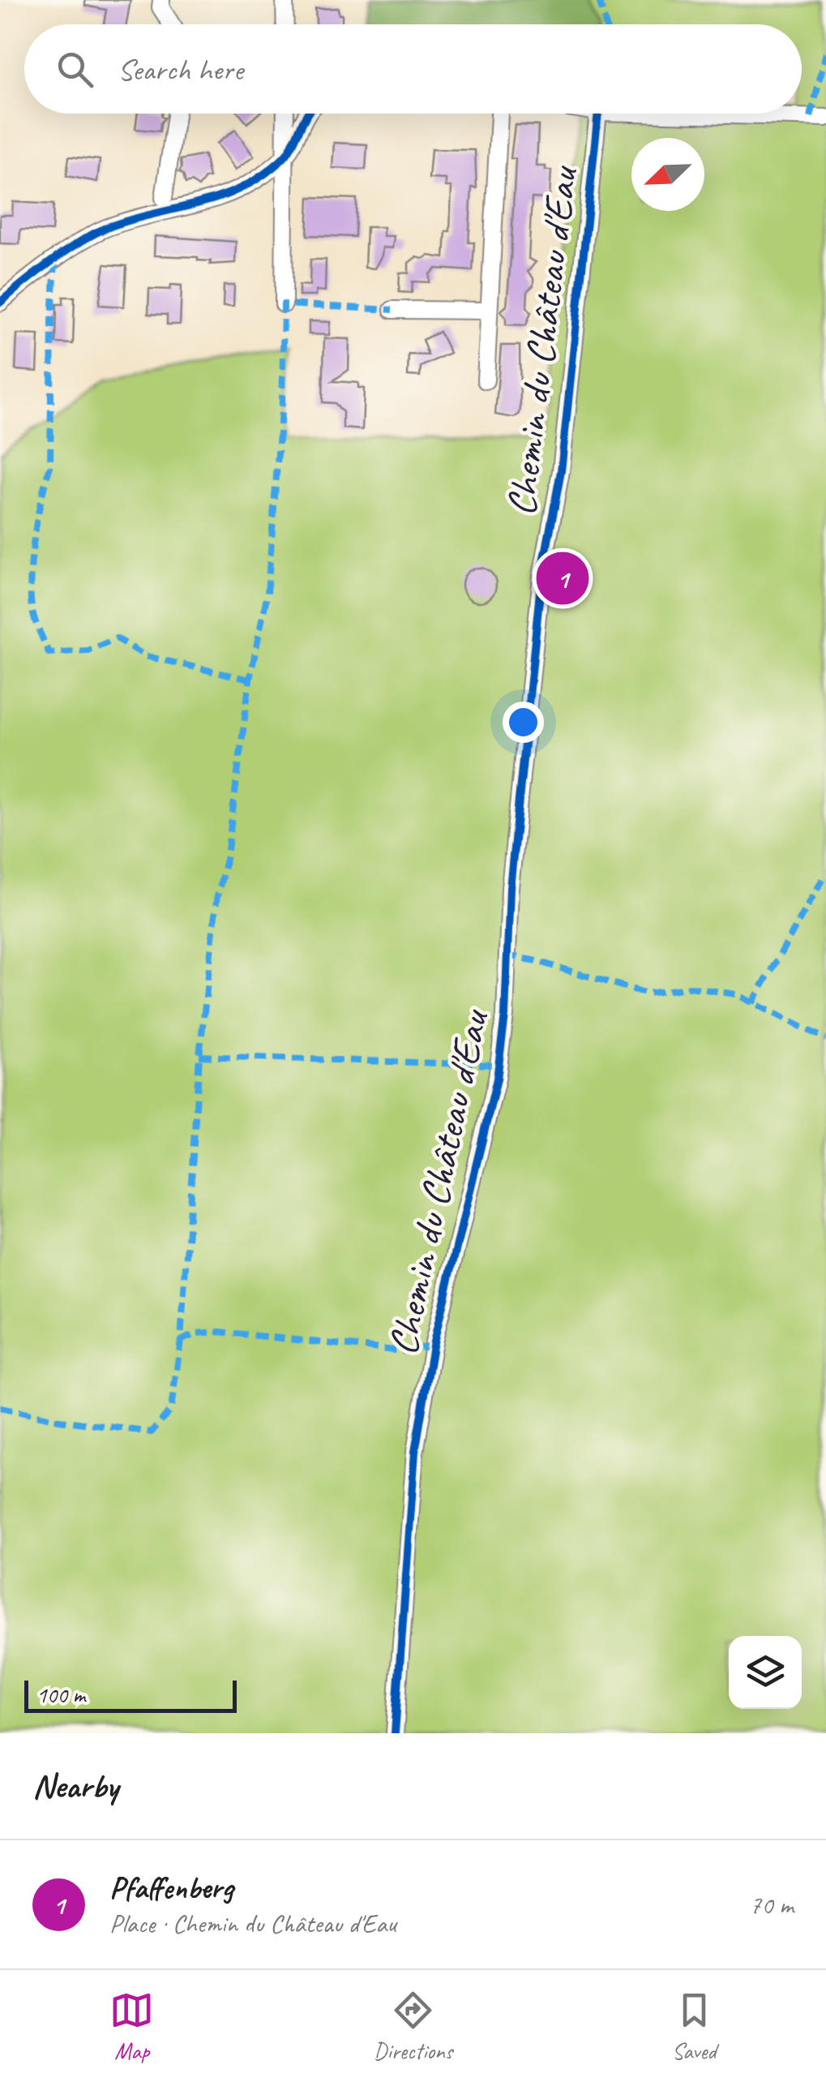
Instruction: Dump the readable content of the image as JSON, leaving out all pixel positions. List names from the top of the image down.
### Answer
{
  "streets": {
    "street": ["Chemin du Château d'Eau"]
  },
  "scale_bar": "100 m",
  "north": "bottom left",
  "page": {
    "search": "Search here",
    "pins": "1",
    "scale": "100 m",
    "heading": "Nearby",
    "list": [
      {
        "mark": "1",
        "name": "Pfaffenberg",
        "note": "Place · Chemin du Château d'Eau",
        "value": "70 m"
      }
    ],
    "nav": ["Map", "Directions", "Saved"]
  }
}
